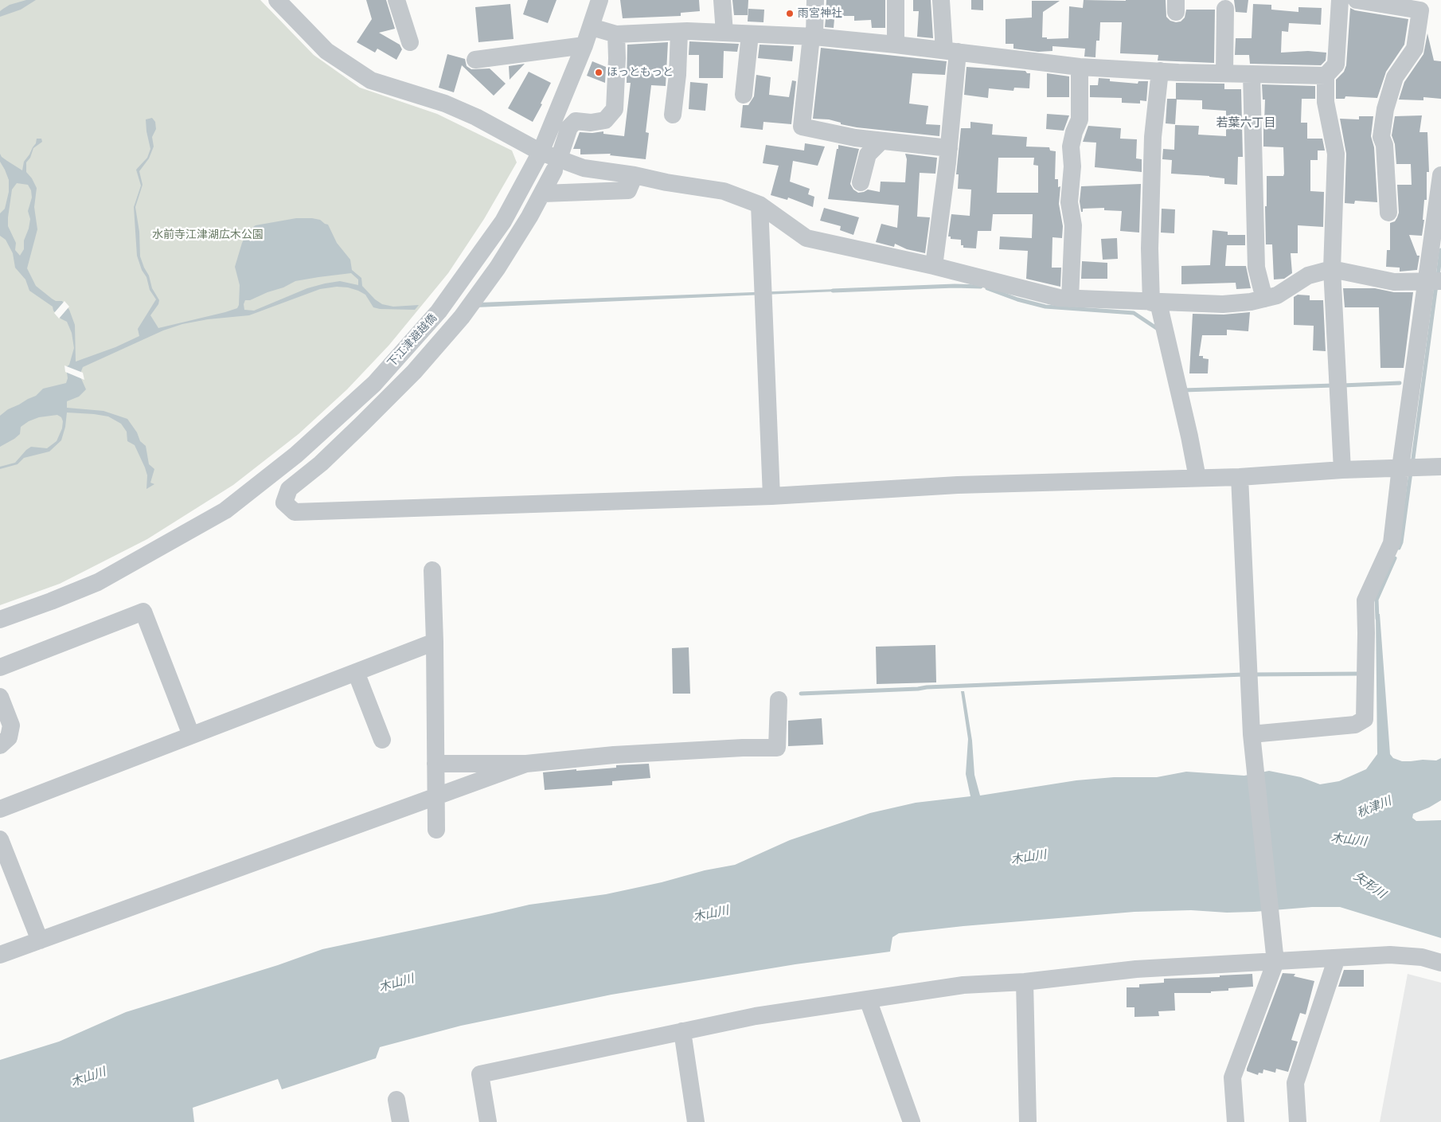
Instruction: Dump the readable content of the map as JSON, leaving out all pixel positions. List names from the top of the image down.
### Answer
{
  "streets": {
    "street": ["下江津避越僑"]
  },
  "districts": ["若葉六丁目"],
  "water": ["秋津川", "木山川", "矢形川"],
  "parks": ["水前寺江津湖広木公園"],
  "places": ["雨宮神社", "ほっともっと"]
}
